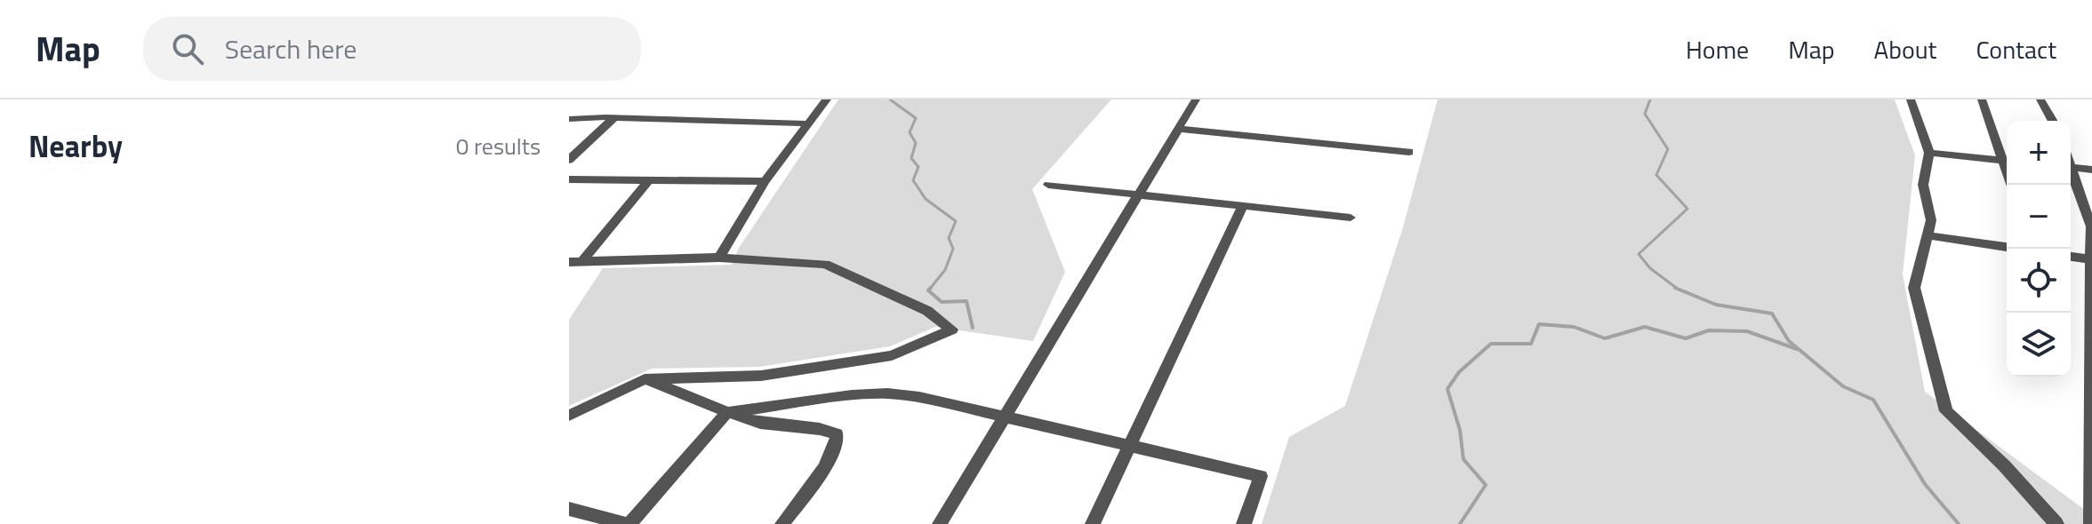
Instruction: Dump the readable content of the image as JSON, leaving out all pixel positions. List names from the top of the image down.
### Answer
{
  "page": {
    "header": "Map",
    "search": "Search here",
    "nav": [
      "Home",
      "Map",
      "About",
      "Contact"
    ],
    "heading": ["Nearby", "0 results"],
    "map_buttons": ["+", "−"]
  }
}
